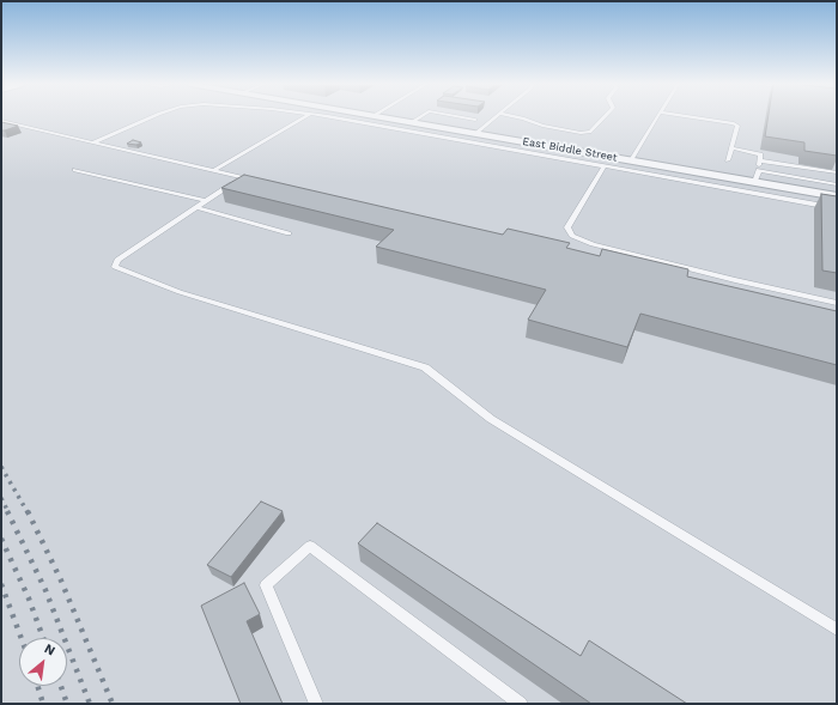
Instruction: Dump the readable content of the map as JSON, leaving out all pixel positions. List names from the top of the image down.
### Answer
{
  "streets": {
    "street": ["East Biddle Street"]
  },
  "north": "top right"
}
